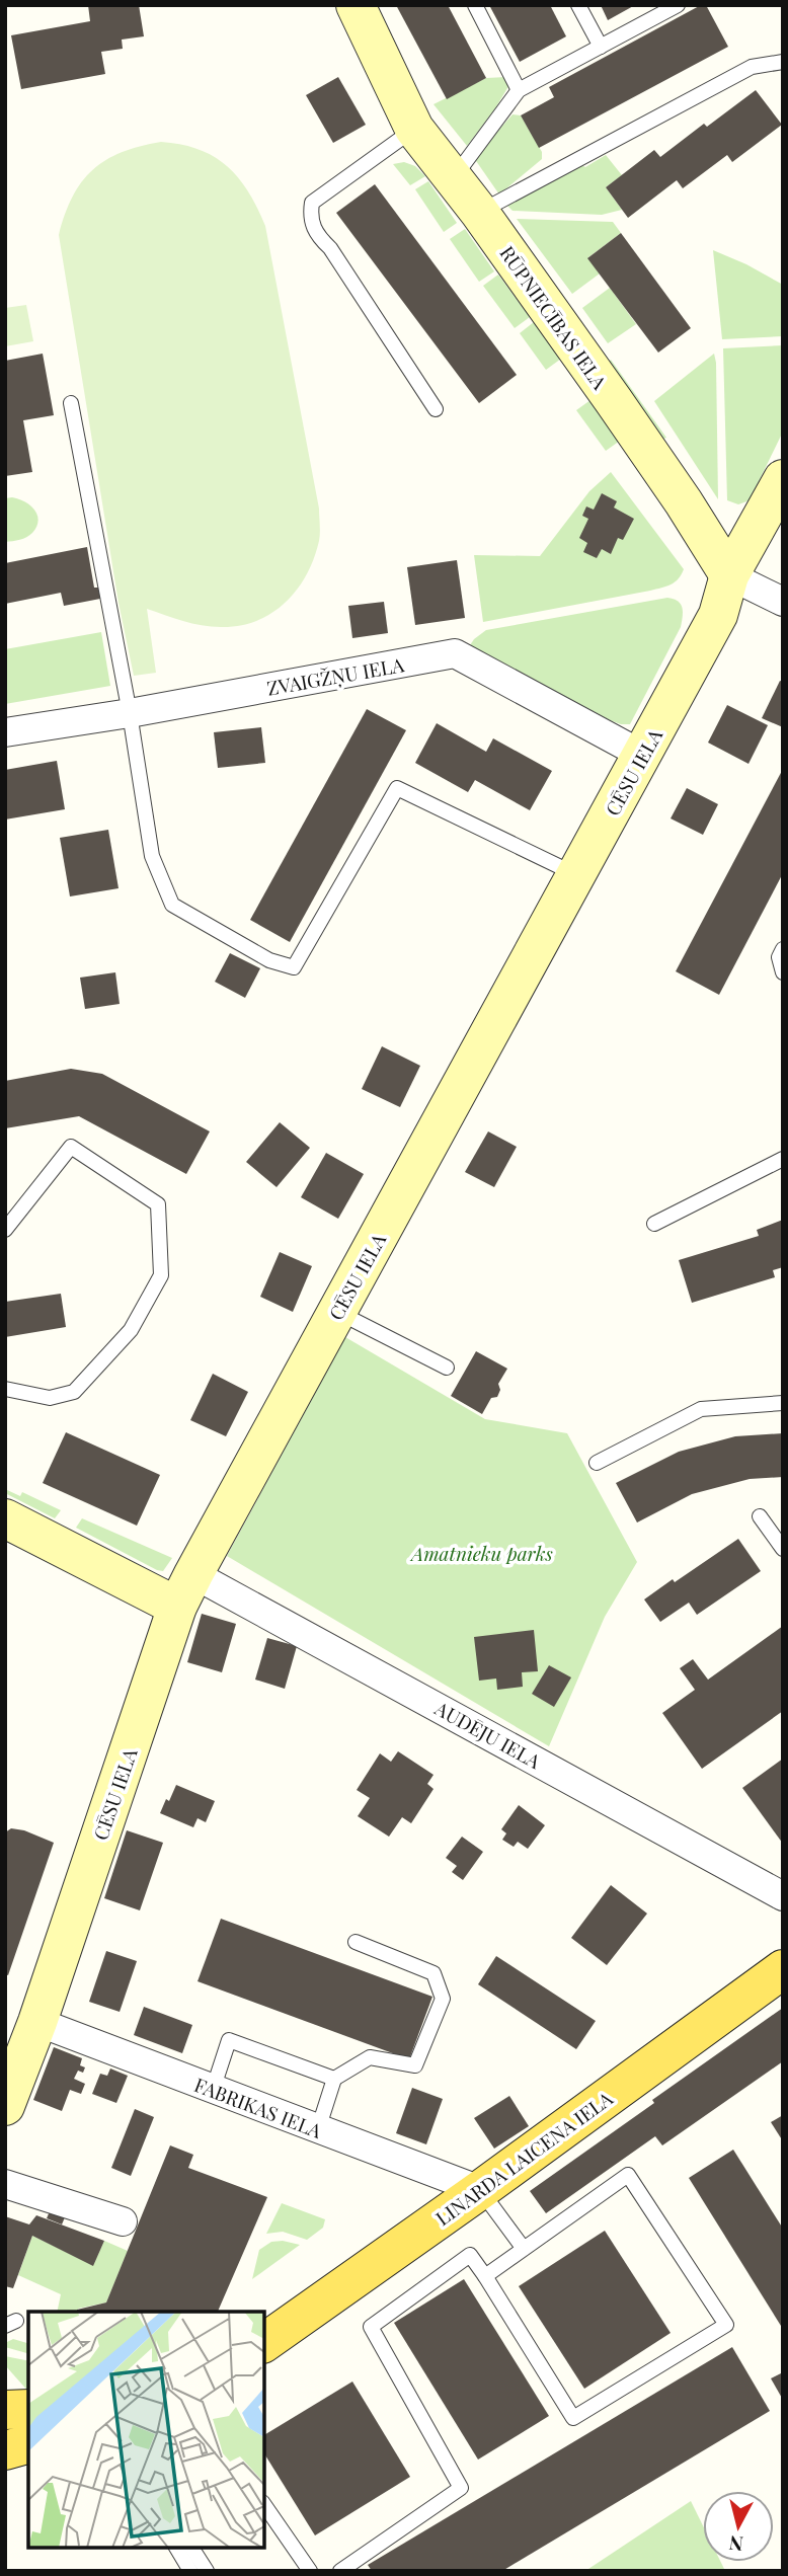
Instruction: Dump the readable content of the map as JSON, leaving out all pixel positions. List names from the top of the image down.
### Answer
{
  "streets": {
    "main road": ["LINARDA LAICENA IELA"],
    "street": [
      "RŪPNIECĪBAS IELA",
      "ZVAIGŽŅU IELA",
      "CĒSU IELA",
      "AUDĒJU IELA",
      "FABRIKAS IELA"
    ]
  },
  "crossings": [
    ["RŪPNIECĪBAS IELA", "CĒSU IELA"],
    ["ZVAIGŽŅU IELA", "CĒSU IELA"],
    ["CĒSU IELA", "AUDĒJU IELA"],
    ["CĒSU IELA", "FABRIKAS IELA"],
    ["FABRIKAS IELA", "LINARDA LAICENA IELA"]
  ],
  "parks": ["Amatnieku parks"],
  "north": "bottom"
}
